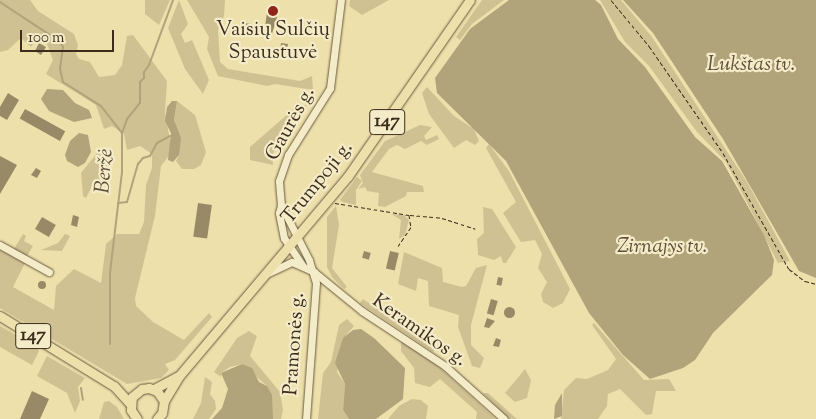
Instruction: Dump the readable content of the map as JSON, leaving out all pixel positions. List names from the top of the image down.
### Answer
{
  "streets": {
    "main road": ["147", "Trumpoji g."],
    "street": ["Gaurės g.", "Keramikos g.", "Pramonės g."]
  },
  "crossings": [
    ["Gaurės g.", "Trumpoji g."],
    ["Gaurės g.", "Pramonės g."],
    ["Trumpoji g.", "Pramonės g."],
    ["Keramikos g.", "Pramonės g."]
  ],
  "water": ["Lukštas tv.", "Beržė", "Zirnajys tv."],
  "places": ["Vaisių Sulčių Spaustuvė"],
  "scale_bar": "100 m"
}
